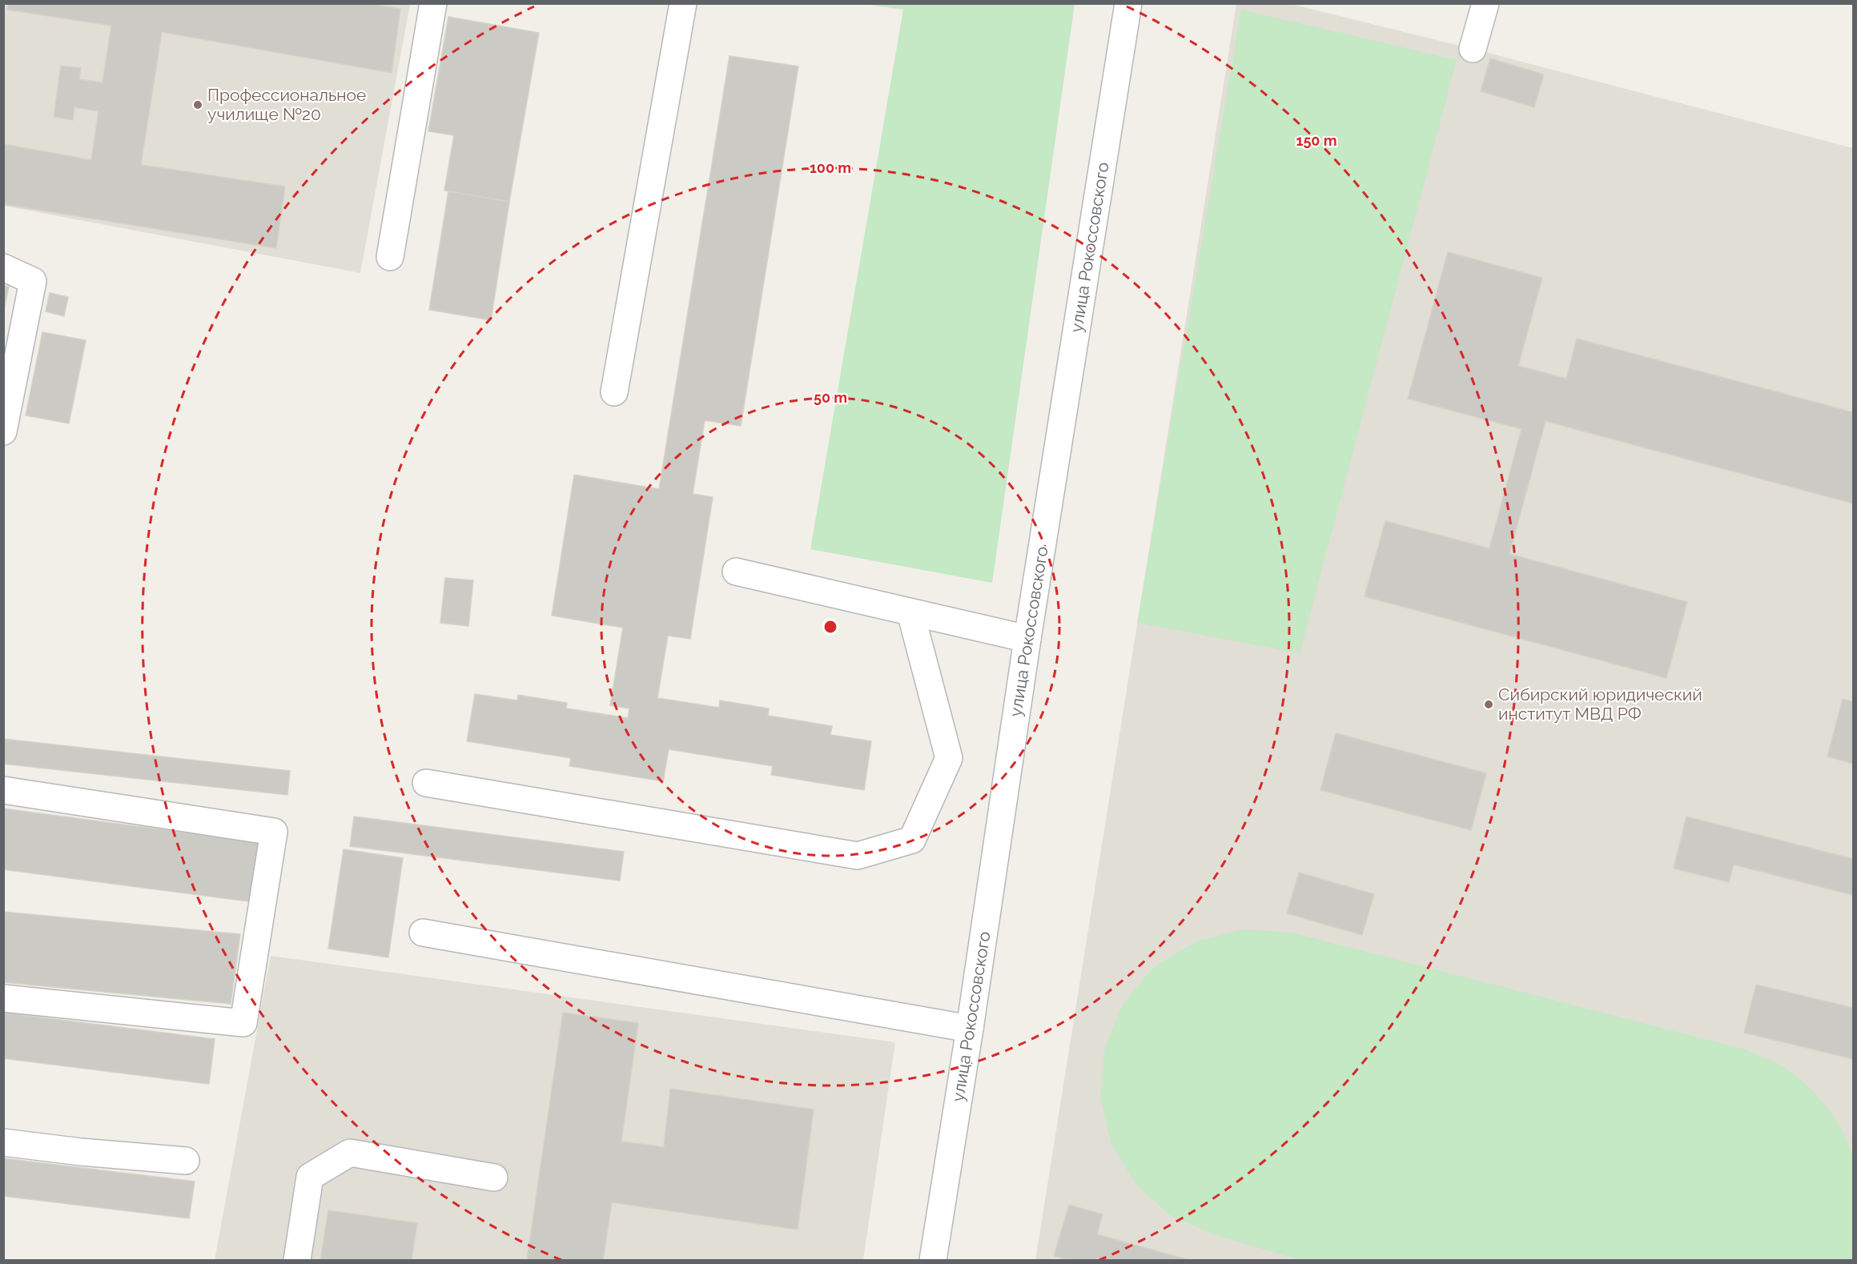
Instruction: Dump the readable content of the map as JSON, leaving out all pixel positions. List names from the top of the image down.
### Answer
{
  "streets": {
    "street": ["улица Рокоссовского"]
  },
  "places": ["Профессиональное училище №20", "Сибирский юридический институт МВД РФ"],
  "rings": ["150 m", "100 m", "50 m"]
}
